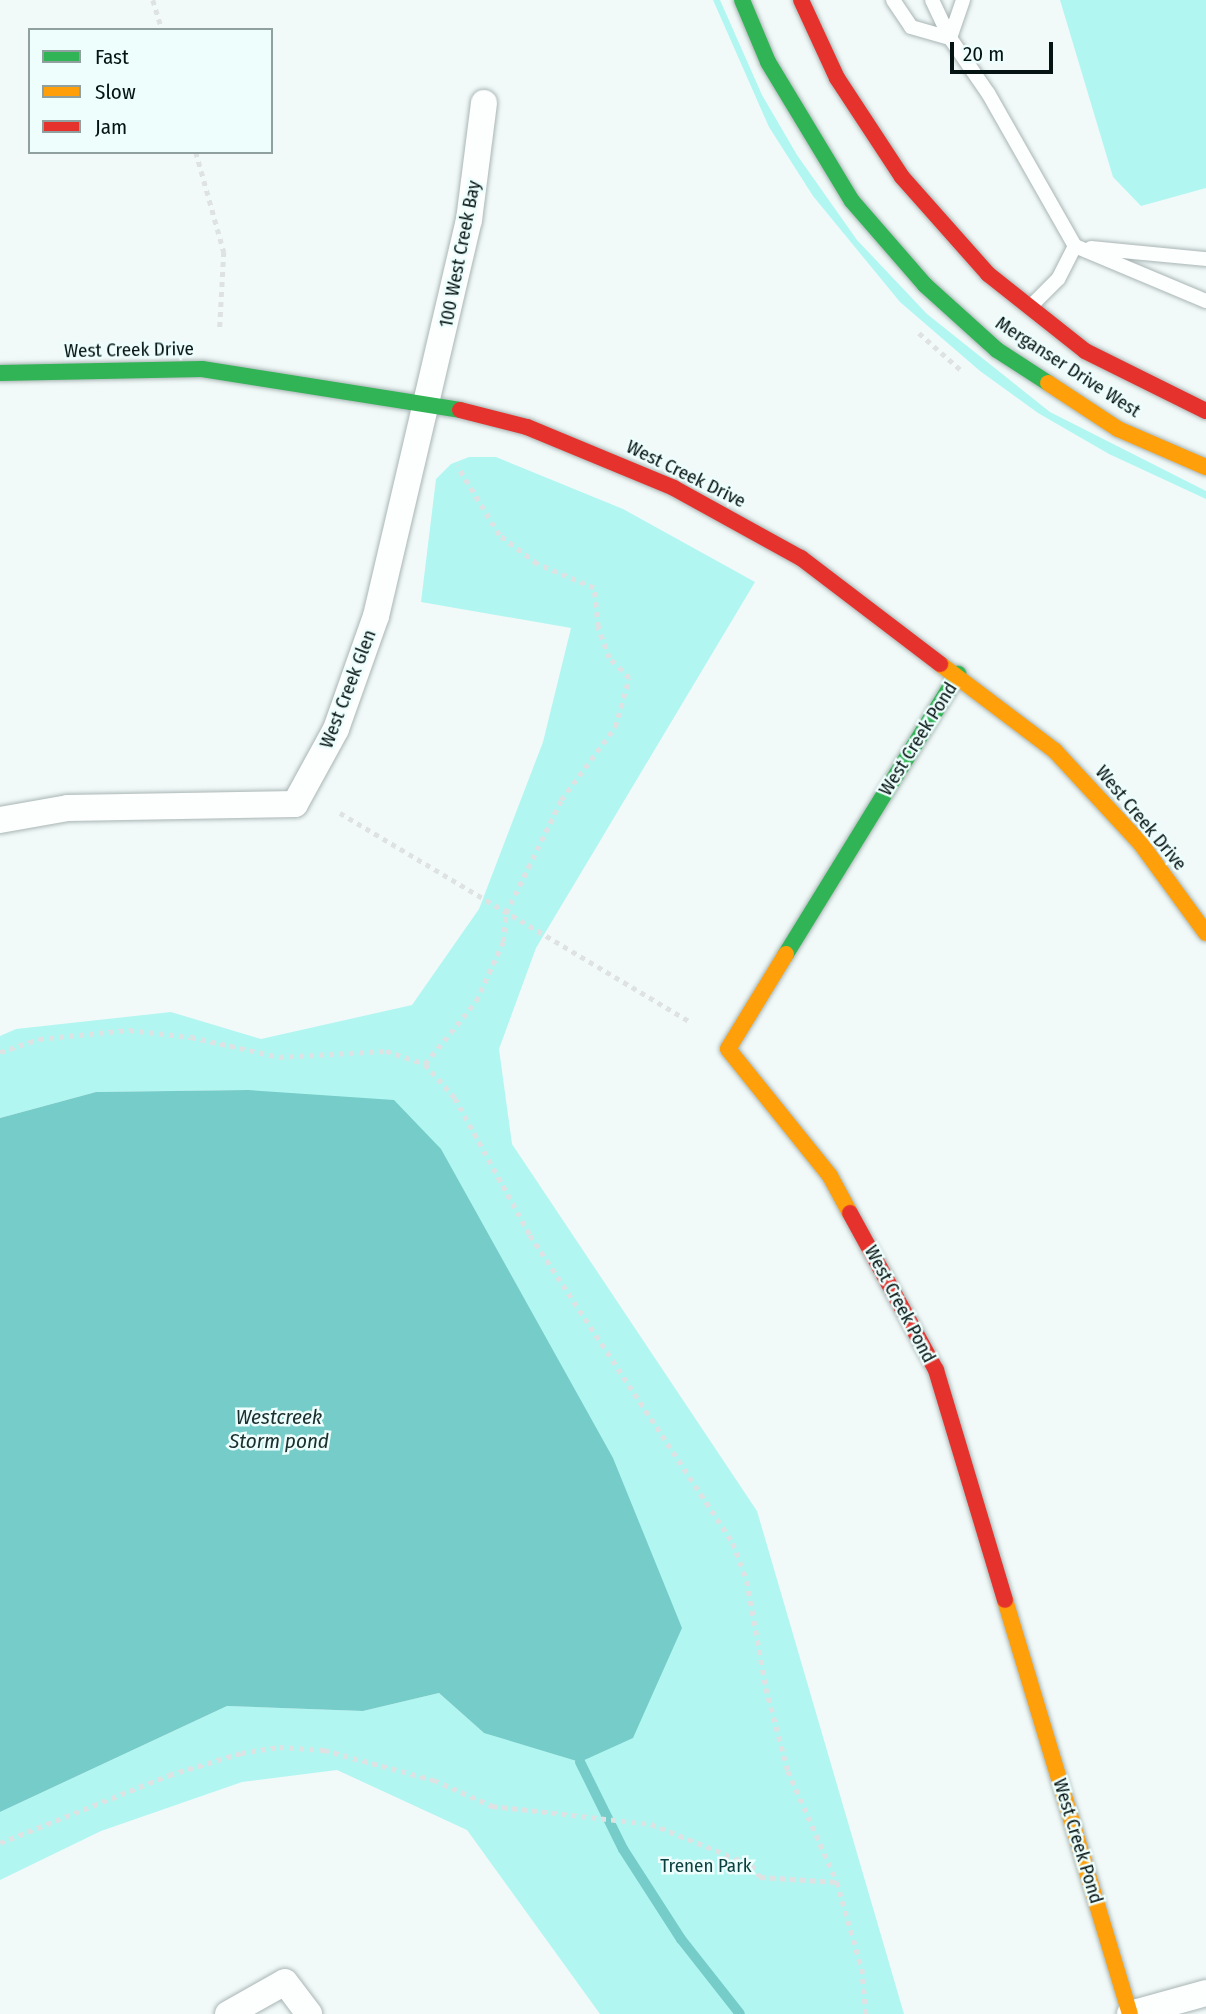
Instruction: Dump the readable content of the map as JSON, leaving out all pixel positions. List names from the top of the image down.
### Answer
{
  "streets": {
    "street": [
      "100 West Creek Bay",
      "West Creek Drive",
      "Merganser Drive West",
      "West Creek Glen",
      "West Creek Pond"
    ]
  },
  "crossings": [
    ["100 West Creek Bay", "West Creek Drive"],
    ["100 West Creek Bay", "West Creek Glen"],
    ["West Creek Drive", "West Creek Glen"],
    ["West Creek Drive", "West Creek Pond"]
  ],
  "water": ["Westcreek Storm pond"],
  "parks": ["Trenen Park"],
  "legend": ["Fast", "Slow", "Jam"],
  "scale_bar": "20 m"
}
